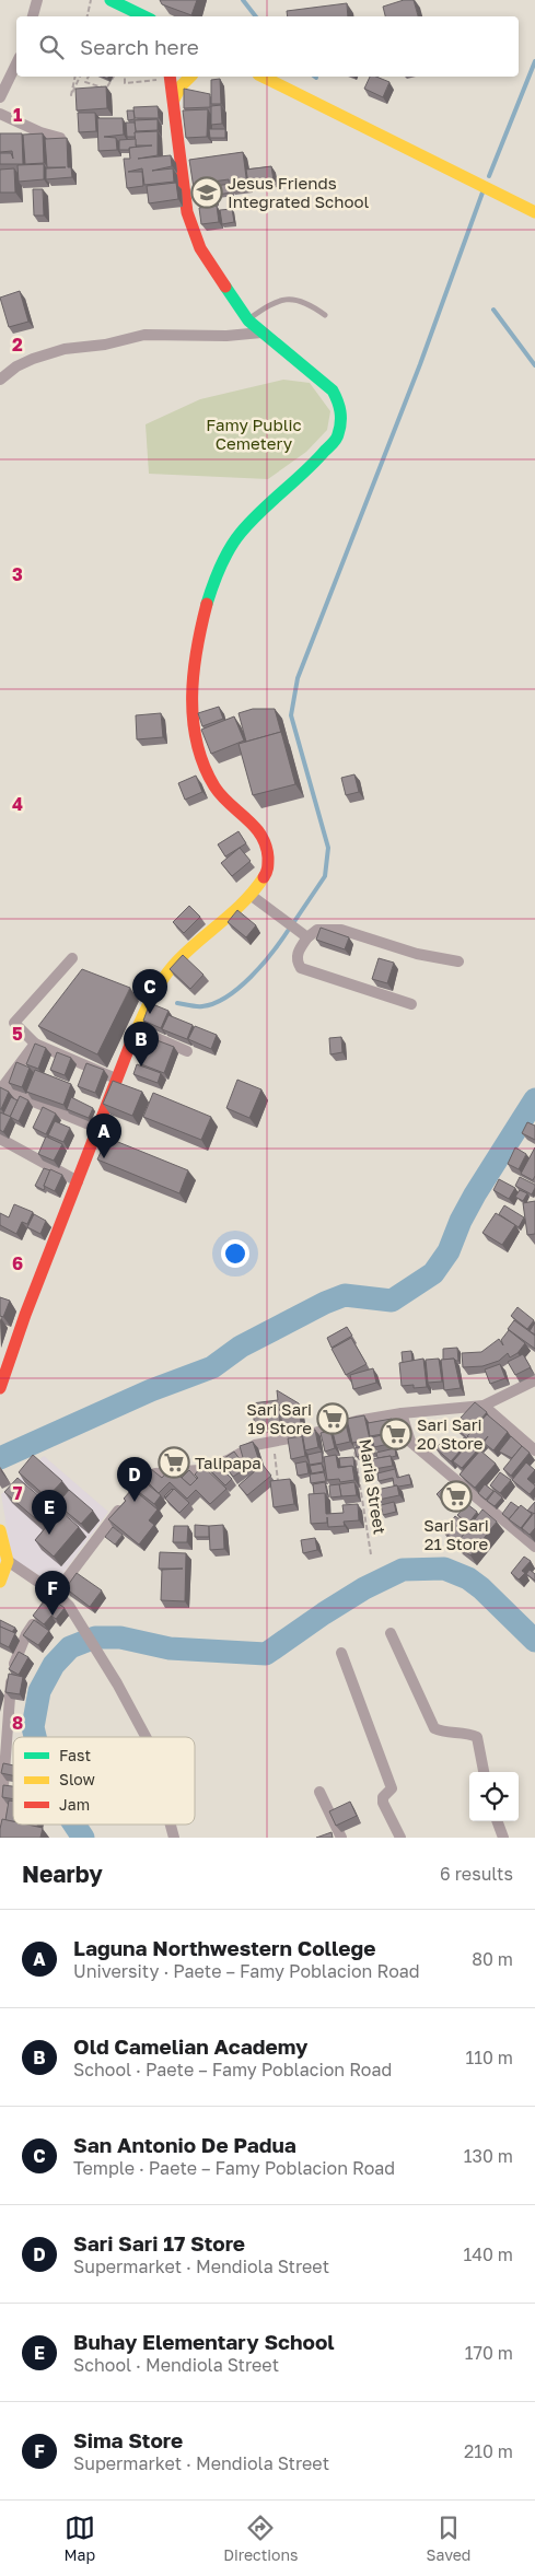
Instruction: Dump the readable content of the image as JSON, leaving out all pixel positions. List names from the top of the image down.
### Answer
{
  "streets": {
    "path": ["Maria Street"]
  },
  "parks": ["Famy Public Cemetery"],
  "places": {
    "school or university": ["Jesus Friends Integrated School"],
    "supermarket": [
      "Sari Sari 19 Store",
      "Sari Sari 20 Store",
      "Talipapa",
      "Sari Sari 21 Store"
    ]
  },
  "legend": ["Fast", "Slow", "Jam"],
  "page": {
    "search": "Search here",
    "pins": [
      "C",
      "B",
      "A",
      "D",
      "E",
      "F"
    ],
    "heading": ["Nearby", "6 results"],
    "list": [
      {
        "mark": "A",
        "name": "Laguna Northwestern College",
        "note": "University · Paete – Famy Poblacion Road",
        "value": "80 m"
      },
      {
        "mark": "B",
        "name": "Old Camelian Academy",
        "note": "School · Paete – Famy Poblacion Road",
        "value": "110 m"
      },
      {
        "mark": "C",
        "name": "San Antonio De Padua",
        "note": "Temple · Paete – Famy Poblacion Road",
        "value": "130 m"
      },
      {
        "mark": "D",
        "name": "Sari Sari 17 Store",
        "note": "Supermarket · Mendiola Street",
        "value": "140 m"
      },
      {
        "mark": "E",
        "name": "Buhay Elementary School",
        "note": "School · Mendiola Street",
        "value": "170 m"
      },
      {
        "mark": "F",
        "name": "Sima Store",
        "note": "Supermarket · Mendiola Street",
        "value": "210 m"
      }
    ],
    "nav": ["Map", "Directions", "Saved"]
  },
  "grid": {
    "rows": [
      "1",
      "2",
      "3",
      "4",
      "5",
      "6",
      "7",
      "8"
    ]
  }
}
